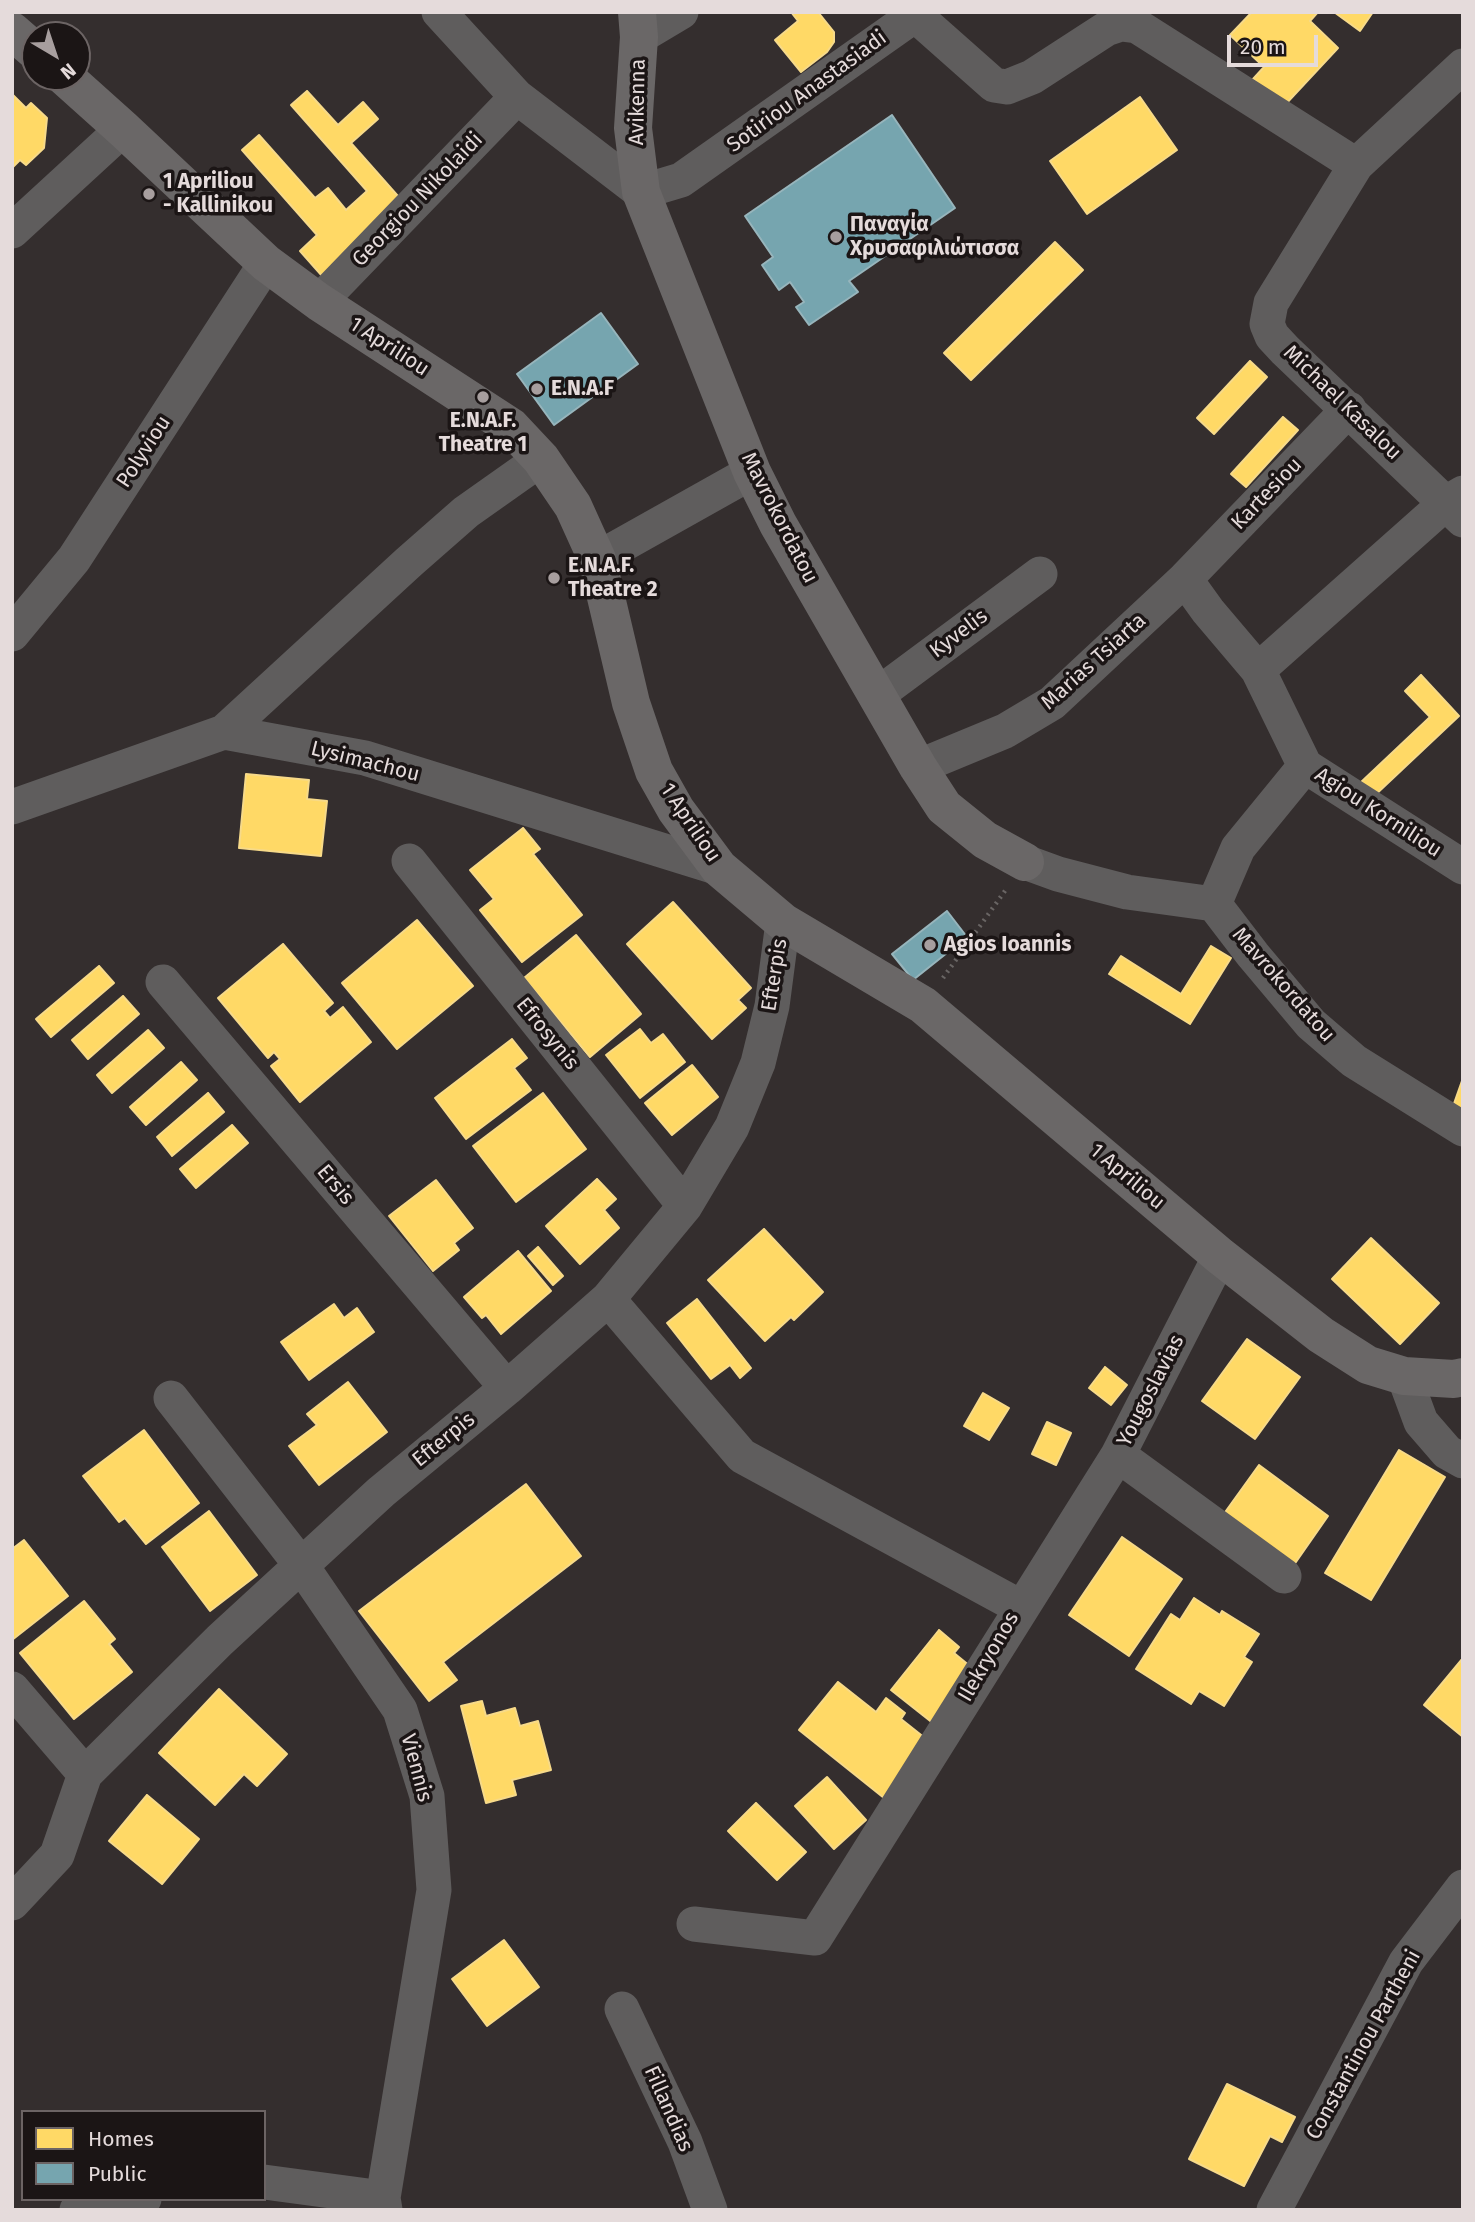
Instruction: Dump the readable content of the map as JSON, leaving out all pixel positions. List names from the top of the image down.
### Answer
{
  "streets": {
    "main road": ["Avikenna", "1 Apriliou", "Mavrokordatou"],
    "street": [
      "Sotiriou Anastasiadi",
      "Georgiou Nikolaidi",
      "Michael Kasalou",
      "Polyviou",
      "Kartesiou",
      "Kyvelis",
      "Marias Tsiarta",
      "Lysimachou",
      "Agiou Korniliou",
      "Efterpis",
      "Efrosynis",
      "Ersis",
      "Yougoslavias",
      "Ilekryonos",
      "Viennis",
      "Constantinou Partheni",
      "Fillandias"
    ]
  },
  "crossings": [
    ["Sotiriou Anastasiadi", "Avikenna"],
    ["Sotiriou Anastasiadi", "Michael Kasalou"],
    ["Sotiriou Anastasiadi", "Mavrokordatou"],
    ["Avikenna", "Mavrokordatou"],
    ["Georgiou Nikolaidi", "1 Apriliou"],
    ["1 Apriliou", "Polyviou"],
    ["1 Apriliou", "Lysimachou"],
    ["1 Apriliou", "Efterpis"],
    ["1 Apriliou", "Yougoslavias"],
    ["Michael Kasalou", "Kartesiou"],
    ["Kartesiou", "Marias Tsiarta"],
    ["Kartesiou", "Agiou Korniliou"],
    ["Mavrokordatou", "Kyvelis"],
    ["Mavrokordatou", "Marias Tsiarta"],
    ["Marias Tsiarta", "Agiou Korniliou"],
    ["Efterpis", "Efrosynis"],
    ["Efterpis", "Ersis"],
    ["Efterpis", "Ilekryonos"],
    ["Efterpis", "Viennis"]
  ],
  "places": [
    "1 Apriliou - Kallinikou",
    "Παναγία Χρυσαφιλιώτισσα",
    "E.N.A.F",
    "E.N.A.F. Theatre 1",
    "E.N.A.F. Theatre 2",
    "Agios Ioannis"
  ],
  "legend": ["Homes", "Public"],
  "scale_bar": "20 m",
  "north": "bottom right"
}
